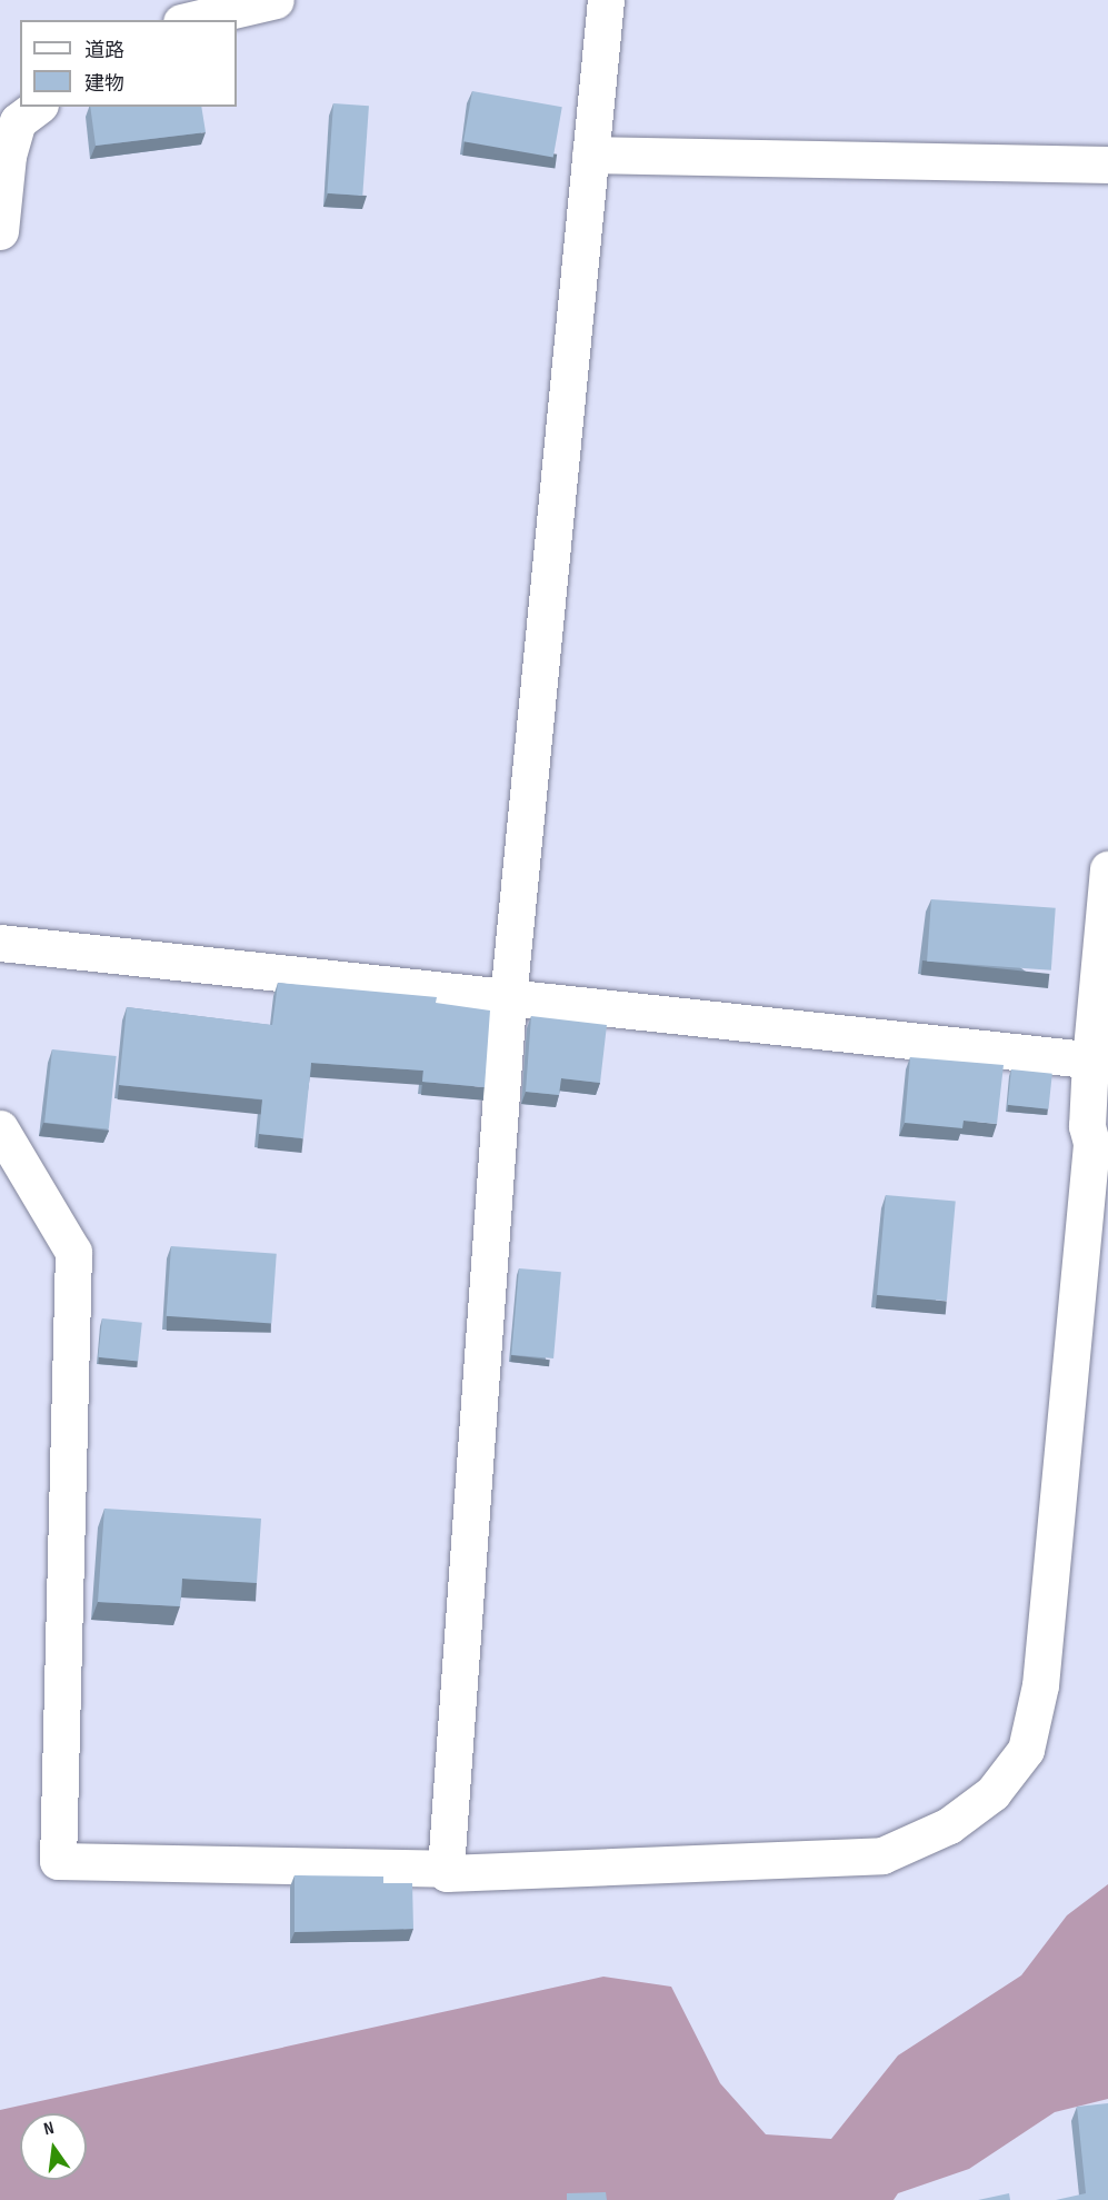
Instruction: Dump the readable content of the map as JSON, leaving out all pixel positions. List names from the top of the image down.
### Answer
{
  "legend": ["道路", "建物"],
  "north": "top"
}
